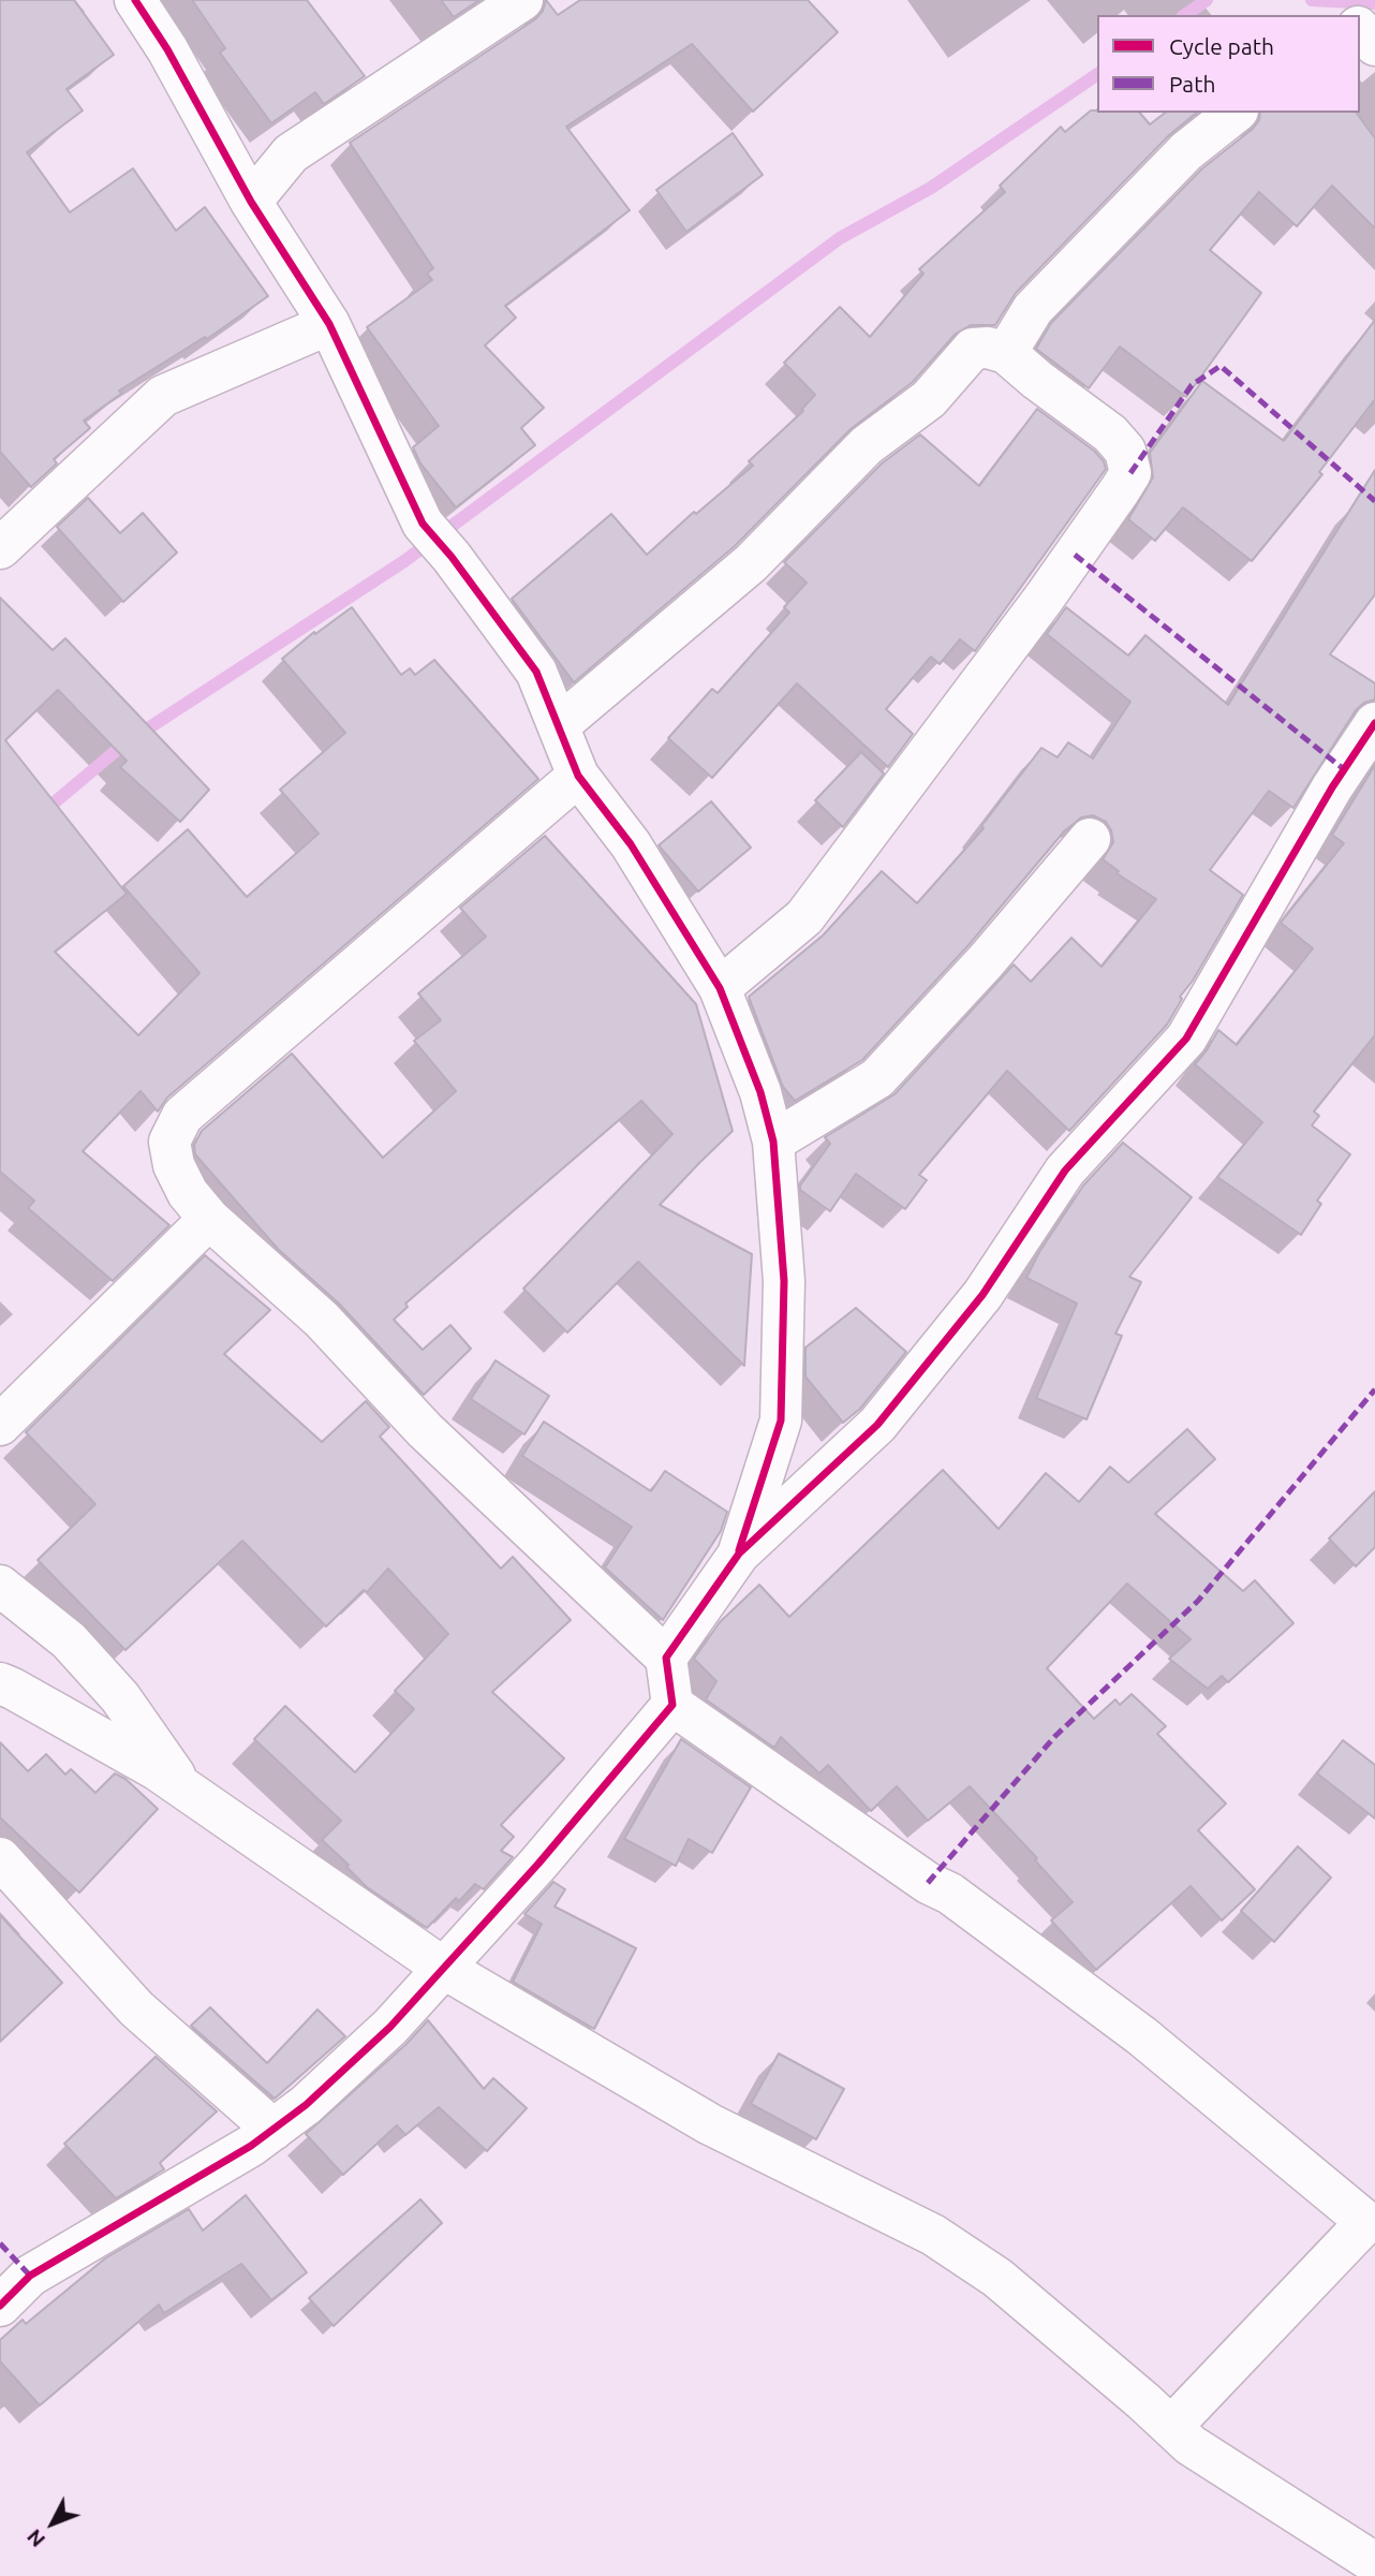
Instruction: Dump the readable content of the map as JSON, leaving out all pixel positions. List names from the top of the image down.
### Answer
{
  "legend": ["Cycle path", "Path"],
  "north": "bottom left"
}
